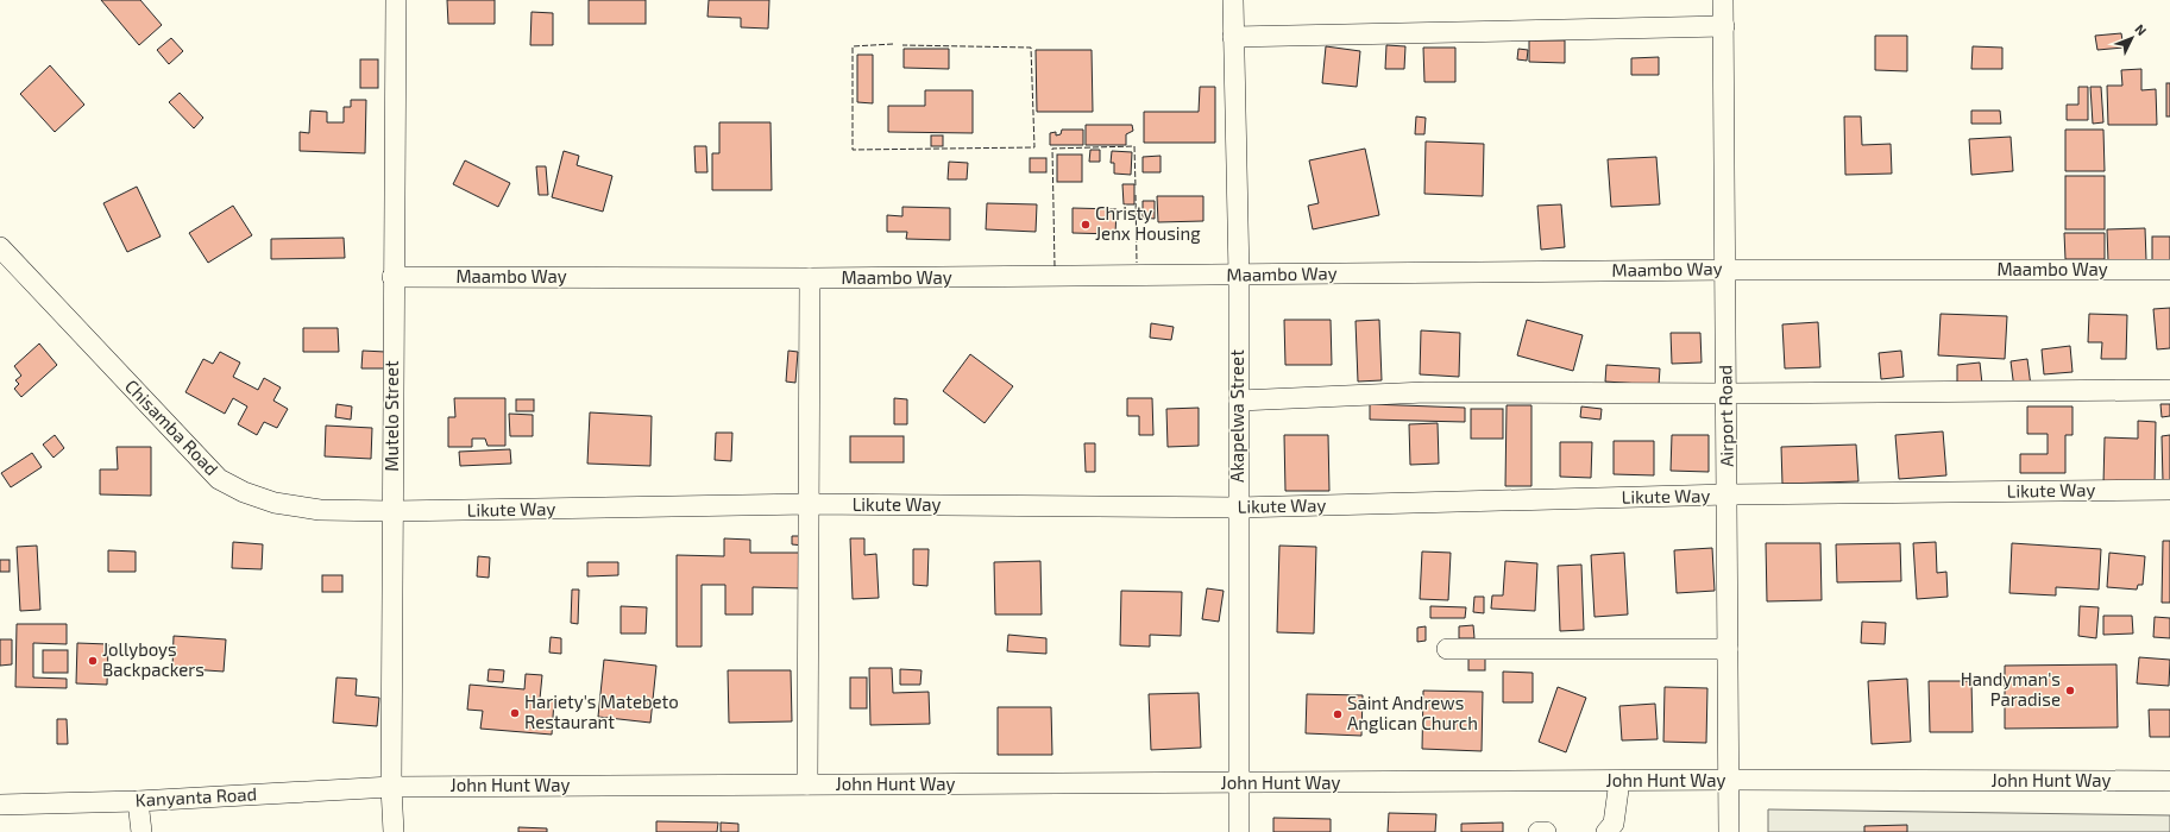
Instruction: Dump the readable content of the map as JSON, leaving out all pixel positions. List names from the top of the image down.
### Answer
{
  "streets": {
    "street": [
      "Maambo Way",
      "Mutelo Street",
      "Akapelwa Street",
      "Airport Road",
      "Chisamba Road",
      "Likute Way",
      "John Hunt Way",
      "Kanyanta Road"
    ]
  },
  "crossings": [
    ["Maambo Way", "Mutelo Street"],
    ["Maambo Way", "Akapelwa Street"],
    ["Maambo Way", "Airport Road"],
    ["Mutelo Street", "Chisamba Road"],
    ["Mutelo Street", "Likute Way"],
    ["Mutelo Street", "John Hunt Way"],
    ["Mutelo Street", "Kanyanta Road"],
    ["Akapelwa Street", "Likute Way"],
    ["Akapelwa Street", "John Hunt Way"],
    ["Airport Road", "Likute Way"],
    ["Airport Road", "John Hunt Way"],
    ["Chisamba Road", "Likute Way"],
    ["John Hunt Way", "Kanyanta Road"]
  ],
  "places": [
    "Christy Jenx Housing",
    "Jollyboys Backpackers",
    "Handyman's Paradise",
    "Hariety's Matebeto Restaurant",
    "Saint Andrews Anglican Church"
  ],
  "north": "top right"
}
